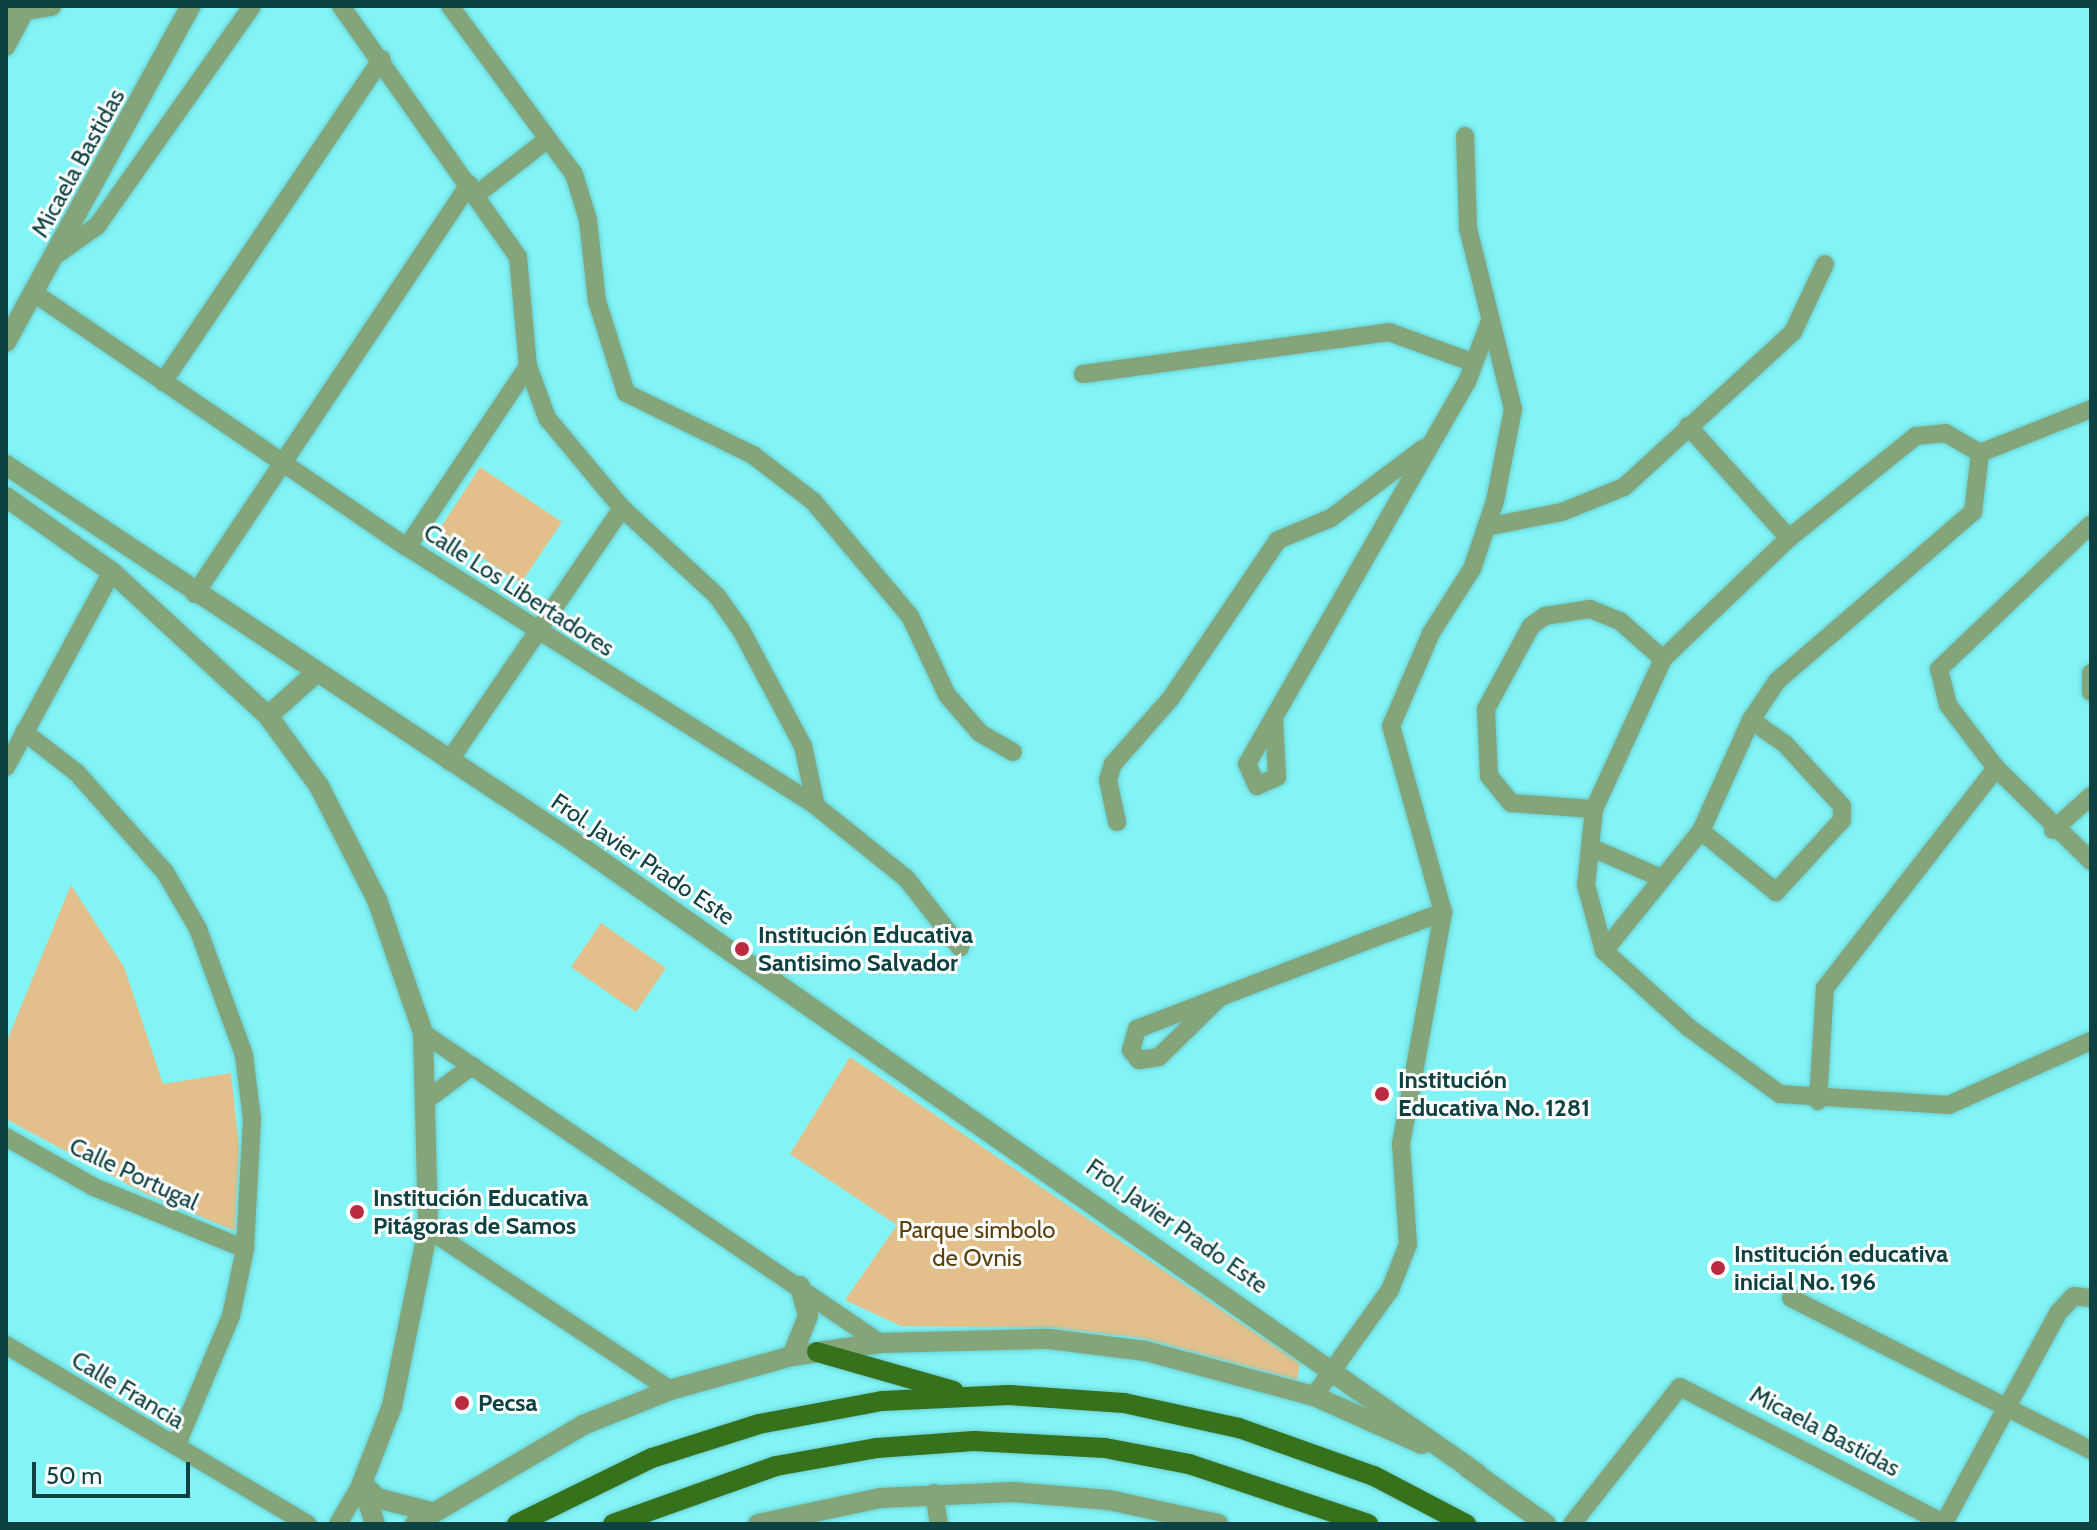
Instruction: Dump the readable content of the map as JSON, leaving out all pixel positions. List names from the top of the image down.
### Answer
{
  "streets": {
    "street": [
      "Micaela Bastidas",
      "Calle Los Libertadores",
      "Frol. Javier Prado Este",
      "Calle Portugal",
      "Calle Francia"
    ]
  },
  "crossings": [
    ["Micaela Bastidas", "Calle Los Libertadores"]
  ],
  "parks": ["Parque simbolo de Ovnis"],
  "places": [
    "Institución Educativa Santisimo Salvador",
    "Institución Educativa No. 1281",
    "Institución Educativa Pitágoras de Samos",
    "Institución educativa inicial No. 196",
    "Pecsa"
  ],
  "scale_bar": "50 m"
}
